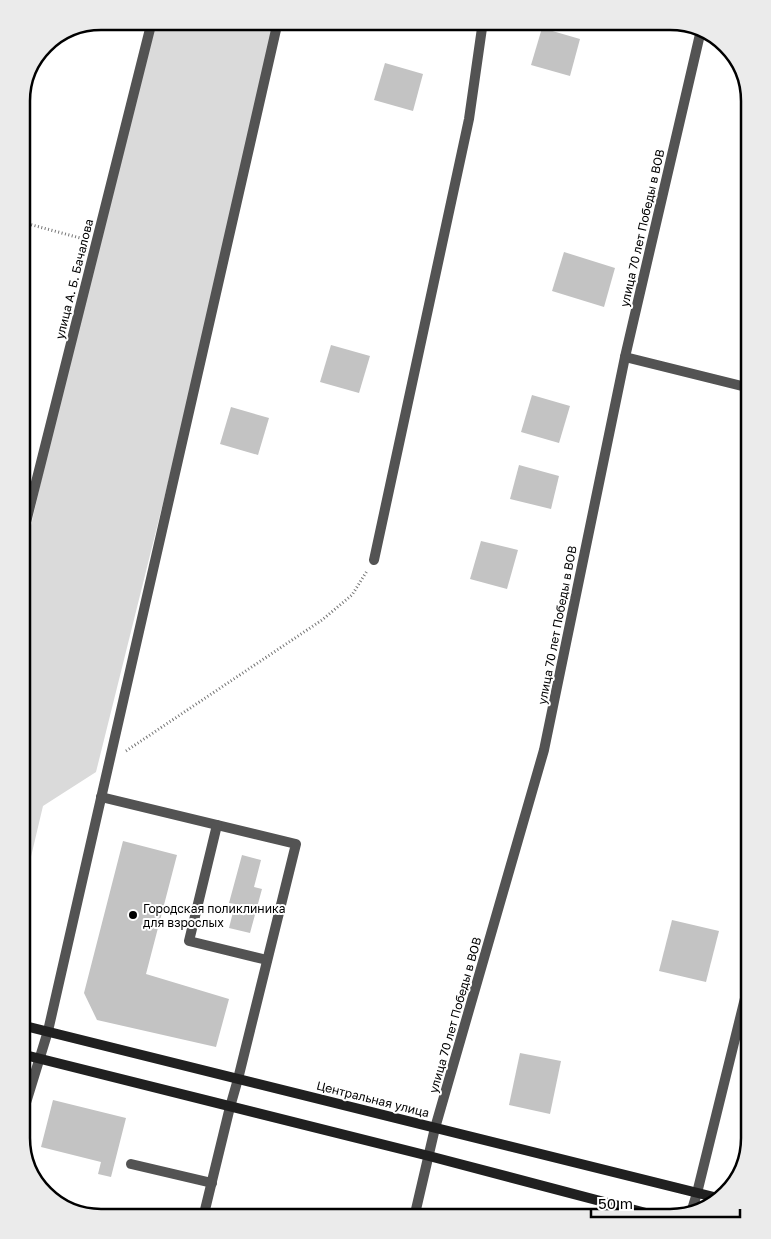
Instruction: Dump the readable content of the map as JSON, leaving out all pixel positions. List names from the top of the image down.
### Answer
{
  "streets": {
    "street": ["улица 70 лет Победы в ВОВ", "улица А. Б. Бачалова", "Центральная улица"]
  },
  "crossings": [
    ["улица 70 лет Победы в ВОВ", "Центральная улица"]
  ],
  "places": ["Городская поликлиника для взрослых"],
  "scale_bar": "50 m"
}
